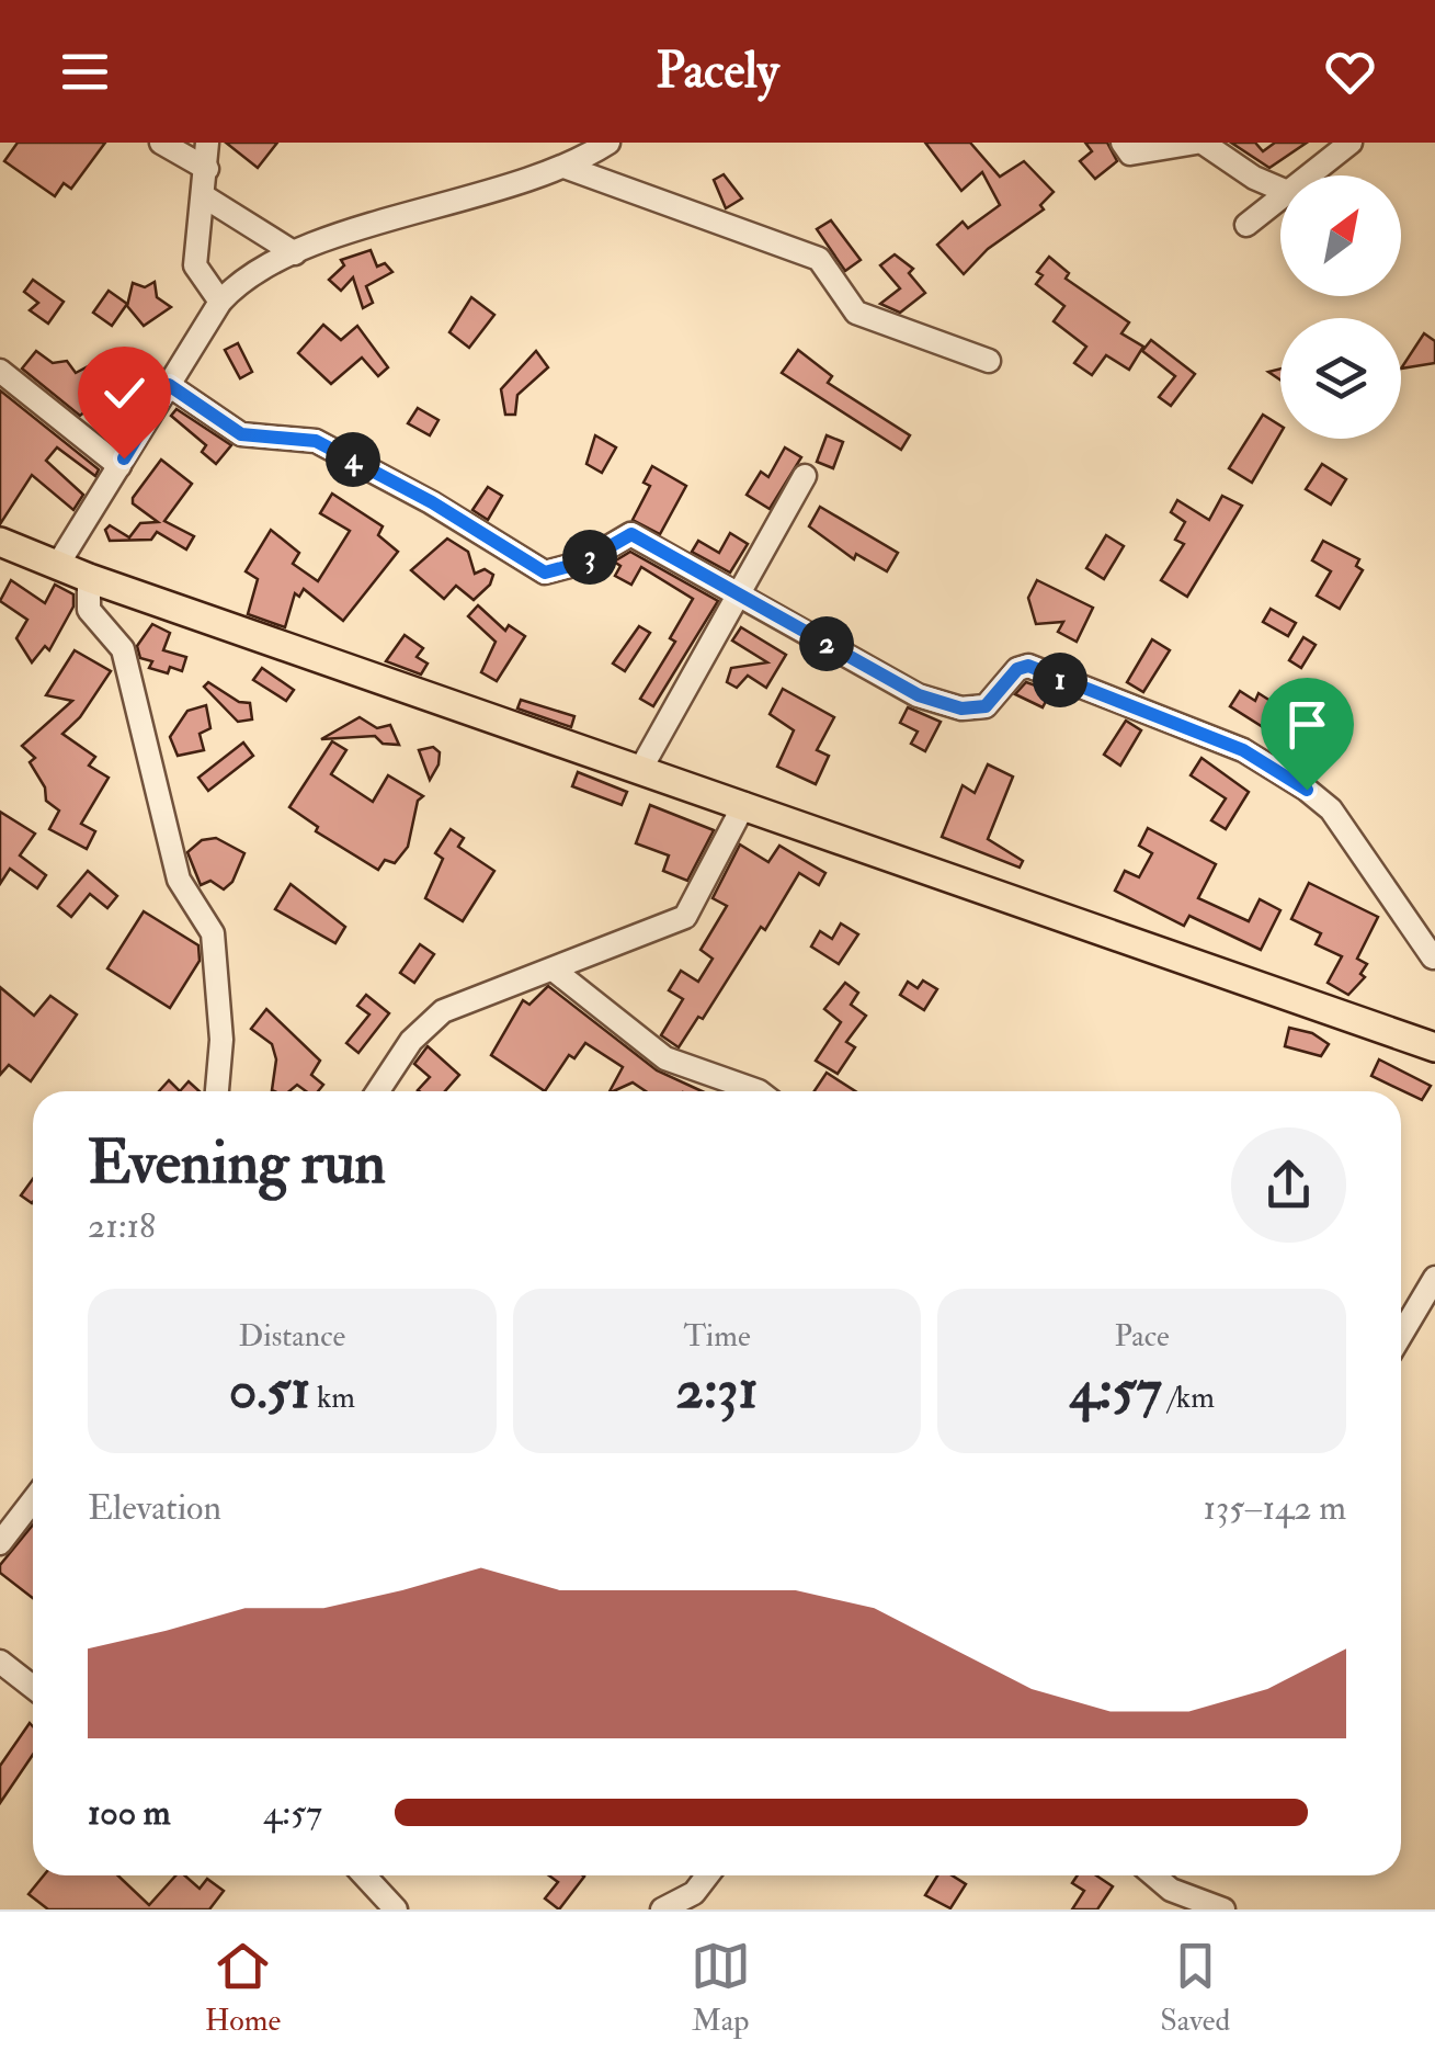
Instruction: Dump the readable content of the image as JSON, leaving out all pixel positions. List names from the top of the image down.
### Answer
{
  "north": "top right",
  "page": {
    "header": "Pacely",
    "pins": [
      "4",
      "3",
      "2",
      "1"
    ],
    "heading": ["Evening run", "21:18"],
    "stats": [
      ["Distance", "0.51 km"],
      ["Time", "2:31"],
      ["Pace", "4:57 /km"]
    ],
    "chart": ["Elevation", "135–142 m"],
    "list": [
      {
        "name": "100 m",
        "note": "4:57"
      }
    ],
    "tabs": ["Home", "Map", "Saved"]
  }
}
